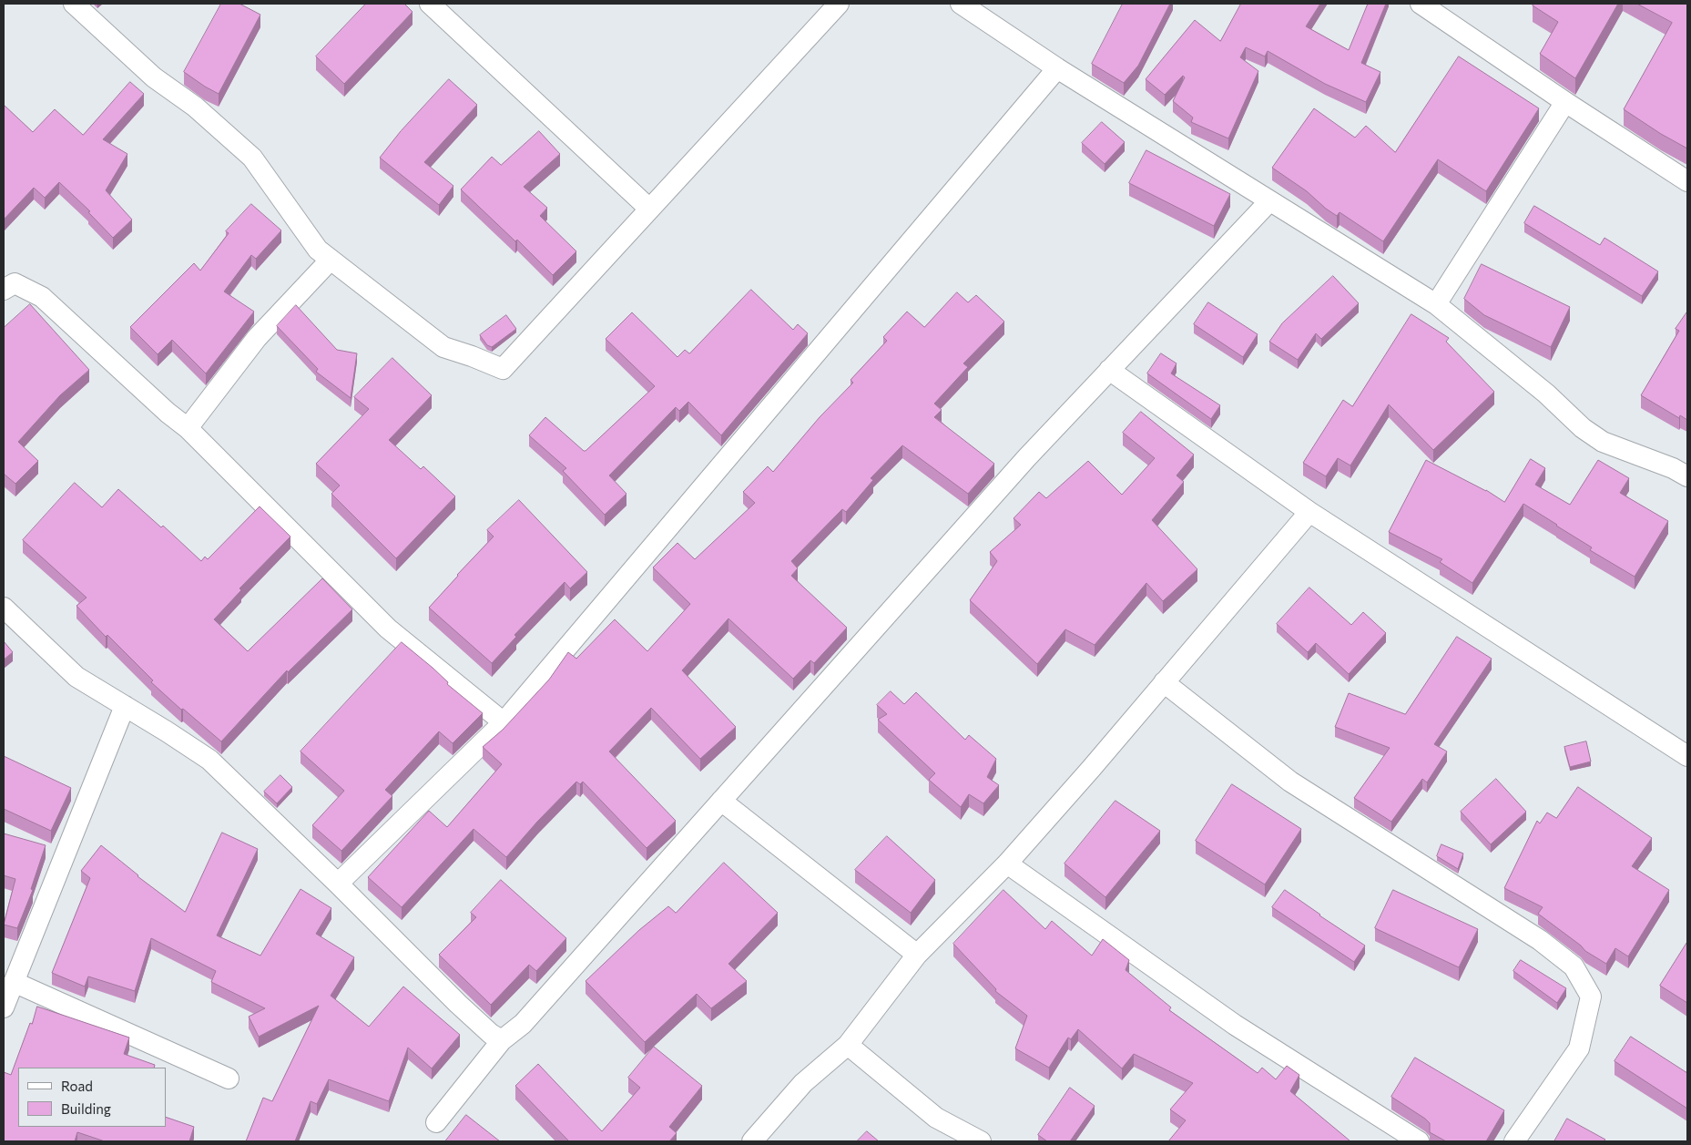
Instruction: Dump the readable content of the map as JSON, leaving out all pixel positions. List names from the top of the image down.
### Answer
{
  "legend": ["Road", "Building"]
}
